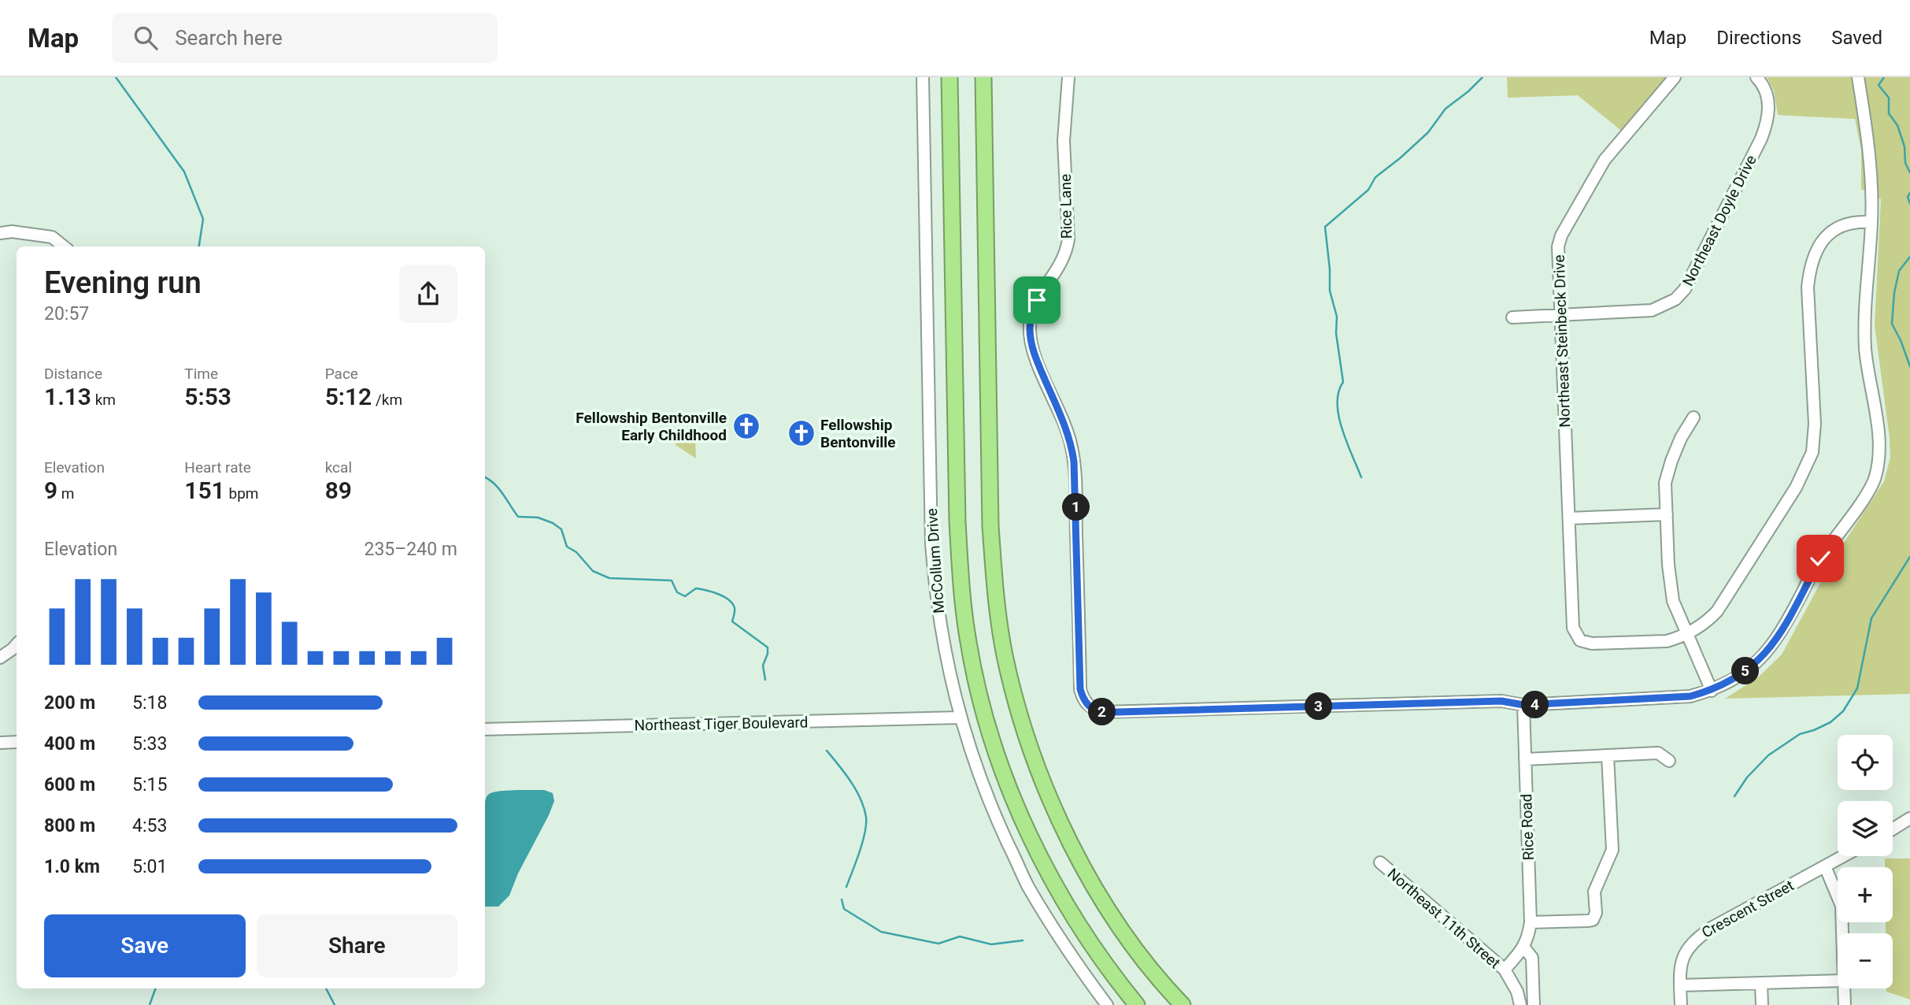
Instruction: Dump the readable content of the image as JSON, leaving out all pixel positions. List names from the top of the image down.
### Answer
{
  "streets": {
    "street": [
      "Rice Lane",
      "Northeast Doyle Drive",
      "Northeast Steinbeck Drive",
      "McCollum Drive",
      "Northeast Tiger Boulevard",
      "Rice Road",
      "Crescent Street",
      "Northeast 11th Street"
    ]
  },
  "crossings": [
    ["Rice Lane", "Rice Road"],
    ["Northeast Doyle Drive", "Northeast Steinbeck Drive"],
    ["McCollum Drive", "Northeast Tiger Boulevard"],
    ["Rice Road", "Northeast 11th Street"]
  ],
  "places": {
    "church": ["Fellowship Bentonville Early Childhood", "Fellowship Bentonville"]
  },
  "page": {
    "header": "Map",
    "search": "Search here",
    "nav": ["Map", "Directions", "Saved"],
    "heading": ["Evening run", "20:57"],
    "stats": [
      ["Distance", "1.13 km"],
      ["Time", "5:53"],
      ["Pace", "5:12 /km"],
      ["Elevation", "9 m"],
      ["Heart rate", "151 bpm"],
      ["kcal", "89"]
    ],
    "pins": [
      "1",
      "5",
      "4",
      "3",
      "2"
    ],
    "chart": ["Elevation", "235–240 m"],
    "list": [
      {
        "name": "200 m",
        "note": "5:18"
      },
      {
        "name": "400 m",
        "note": "5:33"
      },
      {
        "name": "600 m",
        "note": "5:15"
      },
      {
        "name": "800 m",
        "note": "4:53"
      },
      {
        "name": "1.0 km",
        "note": "5:01"
      }
    ],
    "map_buttons": ["+", "−"],
    "buttons": ["Save", "Share"]
  }
}
